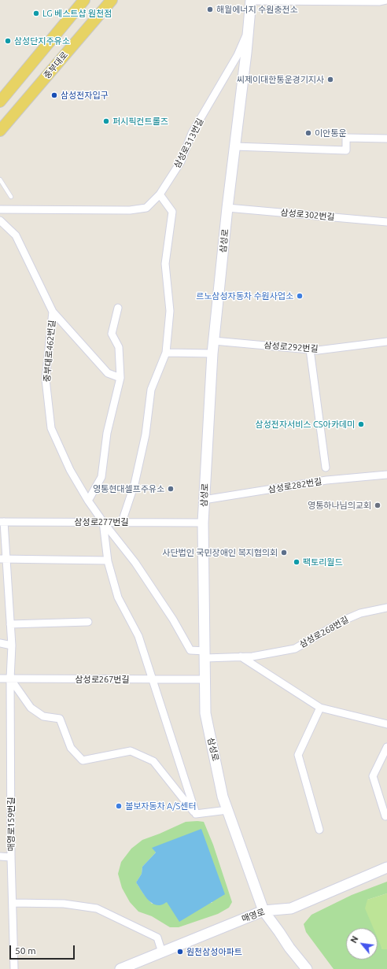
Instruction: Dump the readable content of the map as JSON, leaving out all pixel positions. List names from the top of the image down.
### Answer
{
  "streets": {
    "main road": ["중부대로"],
    "street": [
      "삼성로313번길",
      "삼성로302번길",
      "삼성로",
      "삼성로292번길",
      "중부대로462번길",
      "삼성로282번길",
      "삼성로277번길",
      "삼성로268번길",
      "삼성로267번길",
      "매영로159번길",
      "매영로"
    ]
  },
  "crossings": [
    ["삼성로313번길", "삼성로"],
    ["삼성로302번길", "삼성로"],
    ["삼성로", "삼성로292번길"],
    ["삼성로", "중부대로462번길"],
    ["삼성로", "삼성로282번길"],
    ["삼성로", "삼성로277번길"],
    ["삼성로", "삼성로268번길"],
    ["삼성로", "삼성로267번길"],
    ["삼성로", "매영로"],
    ["중부대로462번길", "삼성로277번길"],
    ["중부대로462번길", "삼성로268번길"],
    ["삼성로277번길", "매영로159번길"],
    ["삼성로267번길", "매영로159번길"]
  ],
  "places": [
    "해월에너지 수원충전소",
    "LG 베스트샵 원천점",
    "삼성단지주유소",
    "씨제이대한통운경기지사",
    "삼성전자입구",
    "퍼시픽컨트롤즈",
    "이안통운",
    "르노삼성자동차 수원사업소",
    "삼성전자서비스 CS아카데미",
    "영통현대셀프주유소",
    "영통하나님의교회",
    "사단법인 국민장애인 복지협의회",
    "팩토리월드",
    "볼보자동차 A/S센터",
    "원천삼성아파트"
  ],
  "scale_bar": "50 m",
  "north": "top left"
}
